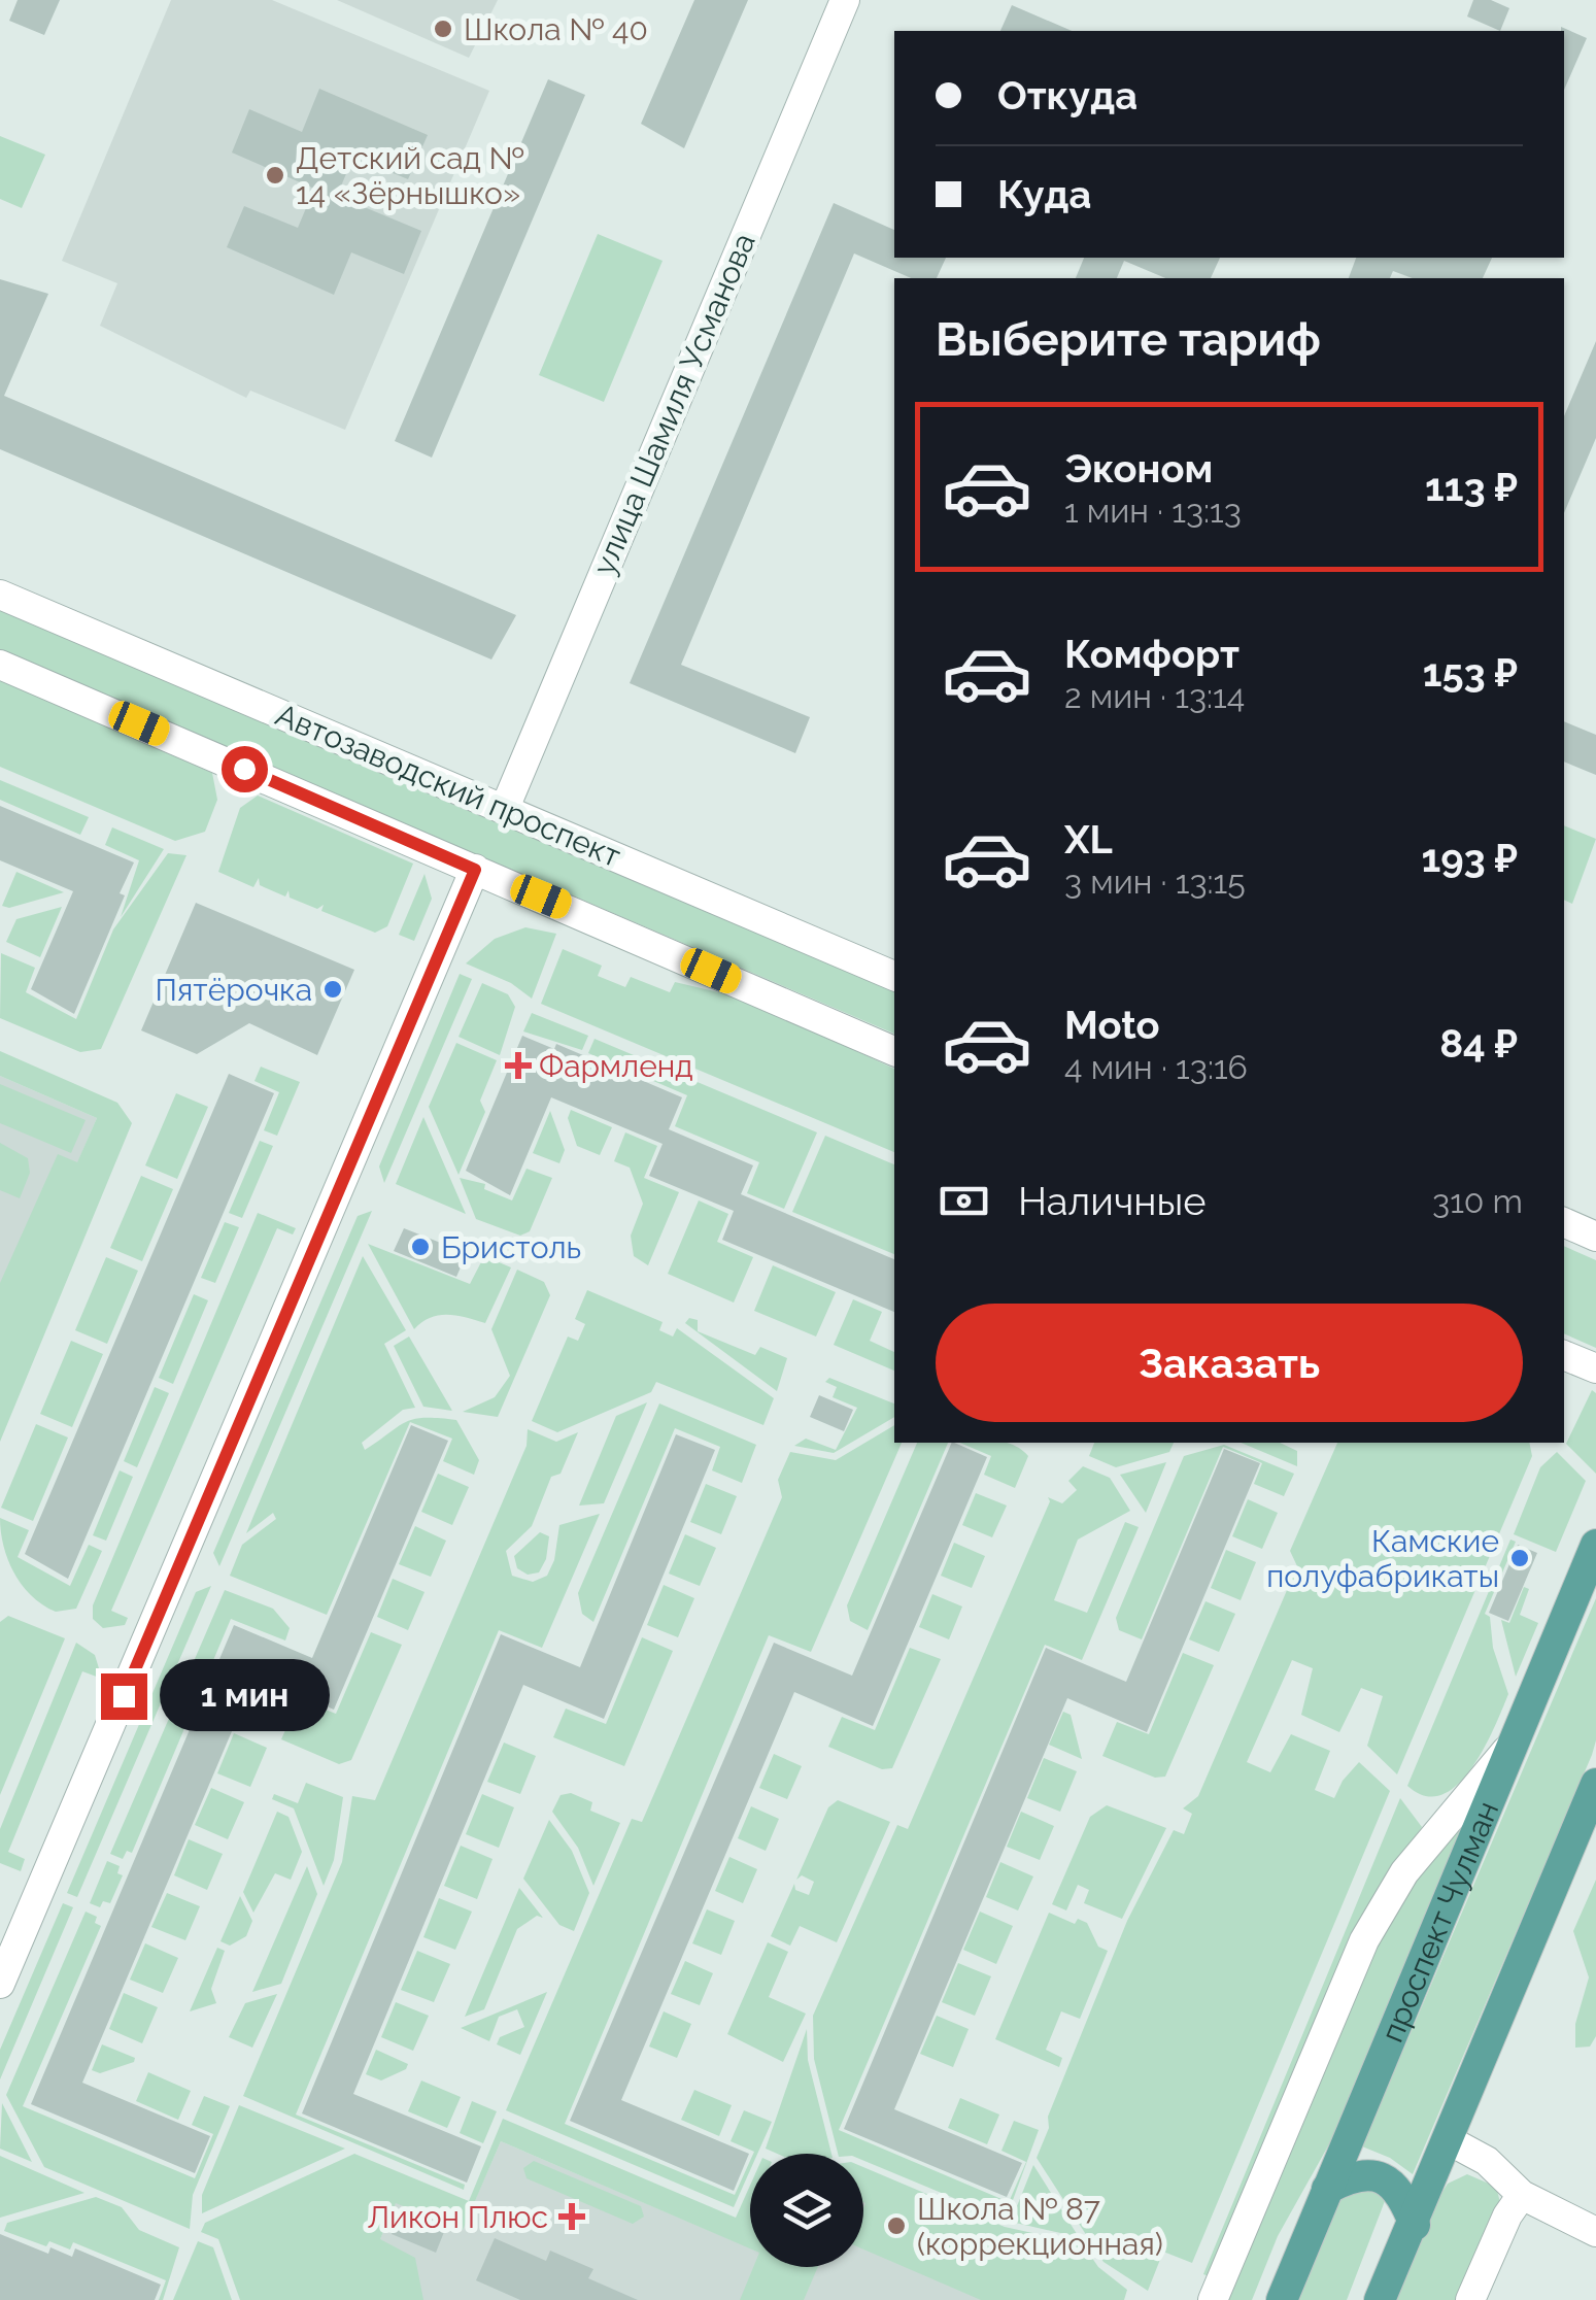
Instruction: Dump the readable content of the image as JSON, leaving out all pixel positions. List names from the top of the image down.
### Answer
{
  "streets": {
    "main road": ["проспект Чулман"],
    "street": ["улица Шамиля Усманова", "Автозаводский проспект"]
  },
  "crossings": [
    ["улица Шамиля Усманова", "Автозаводский проспект"]
  ],
  "places": {
    "other": [
      "Школа № 40",
      "Детский сад № 14 «Зёрнышко»",
      "Пятёрочка",
      "Бристоль",
      "Камские полуфабрикаты",
      "Школа № 87 (коррекционная)"
    ],
    "health": ["Фармленд", "Ликон Плюс"]
  },
  "page": {
    "banner": ["Откуда", "Куда"],
    "heading": "Выберите тариф",
    "list": [
      {
        "name": "Эконом",
        "note": "1 мин · 13:13",
        "value": "113 ₽"
      },
      {
        "name": "Комфорт",
        "note": "2 мин · 13:14",
        "value": "153 ₽"
      },
      {
        "name": "XL",
        "note": "3 мин · 13:15",
        "value": "193 ₽"
      },
      {
        "name": "Moto",
        "note": "4 мин · 13:16",
        "value": "84 ₽"
      }
    ],
    "pay": ["Наличные", "310 m"],
    "buttons": "Заказать",
    "bubble": "1 мин"
  }
}
